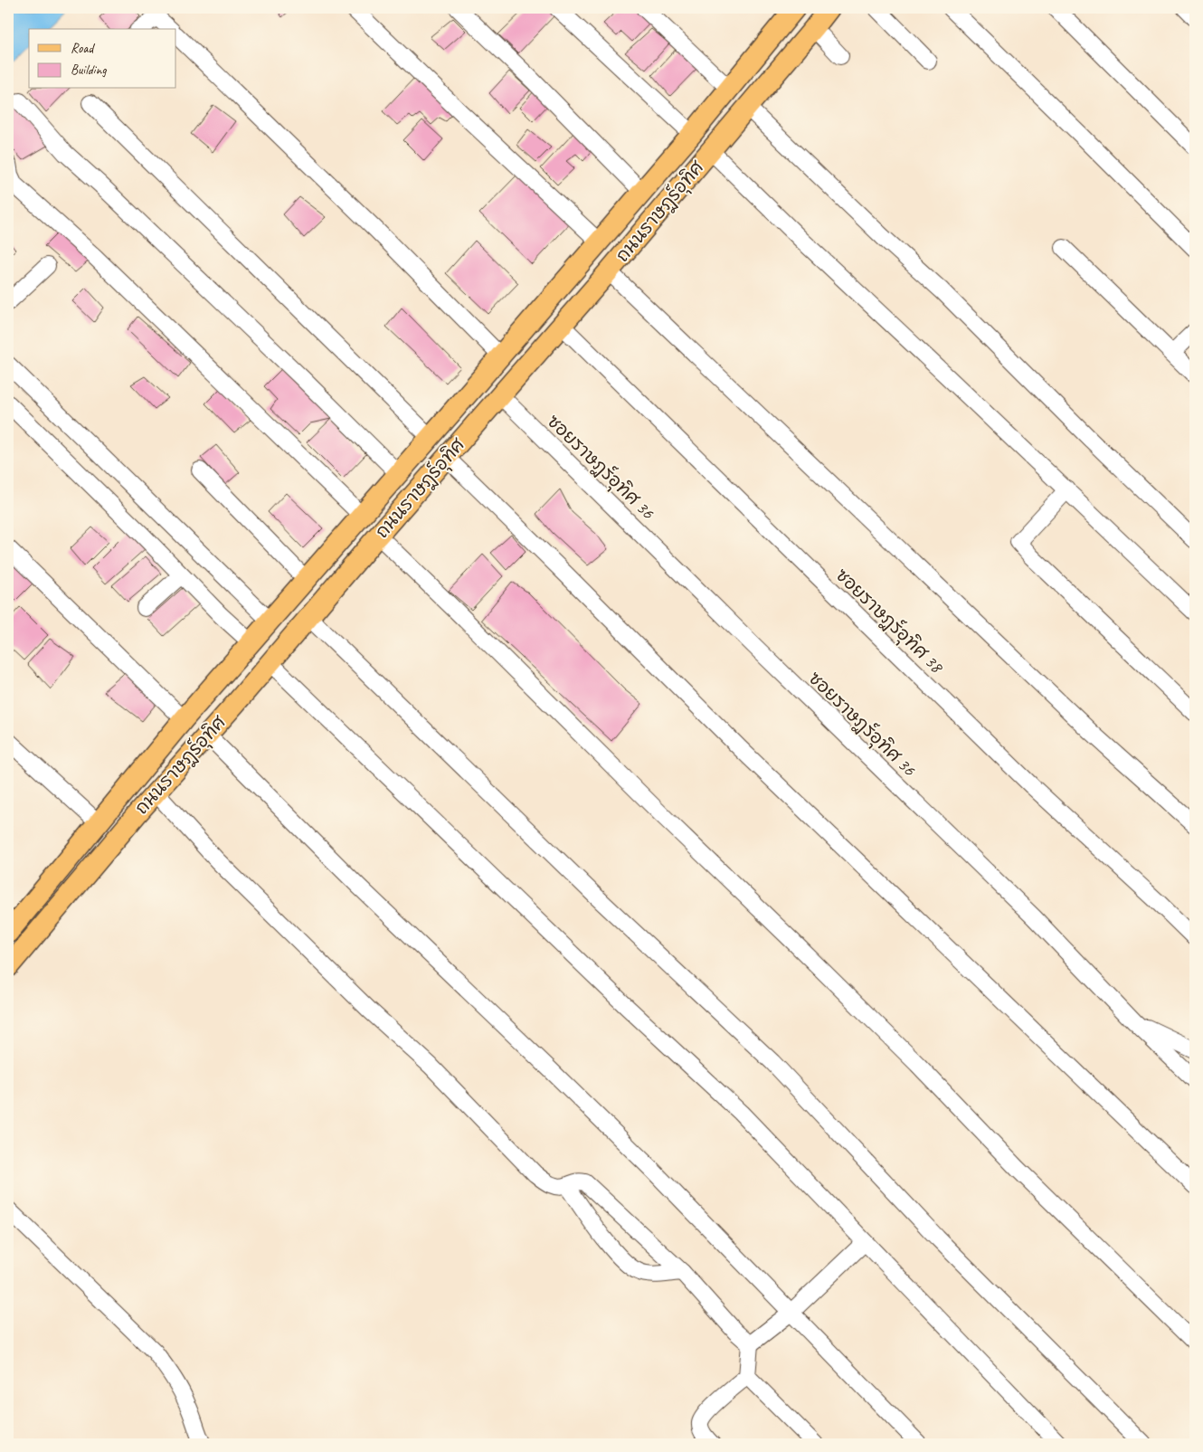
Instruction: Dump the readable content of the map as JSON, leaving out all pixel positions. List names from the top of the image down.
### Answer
{
  "streets": {
    "main road": ["ถนนราษฎร์อุทิศ"],
    "street": ["ซอยราษฎร์อุทิศ 36", "ซอยราษฎร์อุทิศ 38"]
  },
  "crossings": [
    ["ถนนราษฎร์อุทิศ", "ซอยราษฎร์อุทิศ 36"],
    ["ถนนราษฎร์อุทิศ", "ซอยราษฎร์อุทิศ 38"]
  ],
  "legend": ["Road", "Building"]
}
